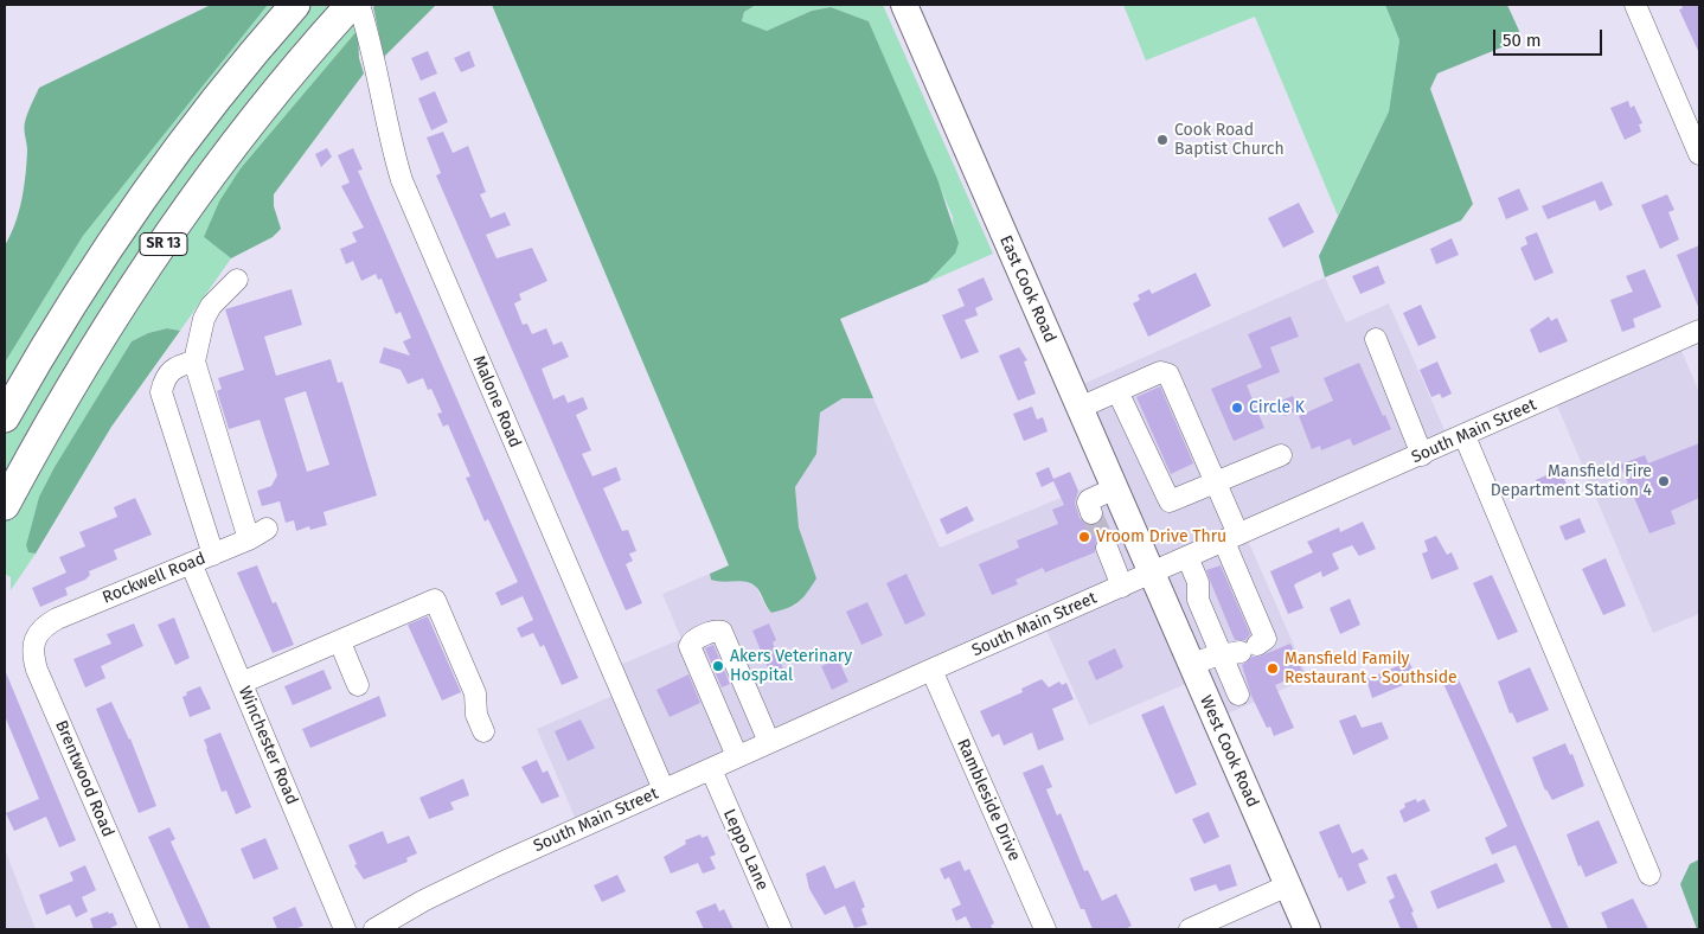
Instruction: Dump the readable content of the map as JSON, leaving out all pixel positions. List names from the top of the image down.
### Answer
{
  "streets": {
    "highway": ["SR 13"],
    "main road": ["East Cook Road", "West Cook Road"],
    "street": [
      "Malone Road",
      "South Main Street",
      "Rockwell Road",
      "Winchester Road",
      "Brentwood Road",
      "Rambleside Drive",
      "Leppo Lane"
    ]
  },
  "crossings": [
    ["East Cook Road", "South Main Street"],
    ["East Cook Road", "West Cook Road"],
    ["Malone Road", "South Main Street"],
    ["South Main Street", "West Cook Road"],
    ["South Main Street", "Rambleside Drive"],
    ["South Main Street", "Leppo Lane"],
    ["Rockwell Road", "Winchester Road"],
    ["Rockwell Road", "Brentwood Road"]
  ],
  "places": [
    "Cook Road Baptist Church",
    "Circle K",
    "Mansfield Fire Department Station 4",
    "Vroom Drive Thru",
    "Akers Veterinary Hospital",
    "Mansfield Family Restaurant - Southside"
  ],
  "scale_bar": "50 m"
}
